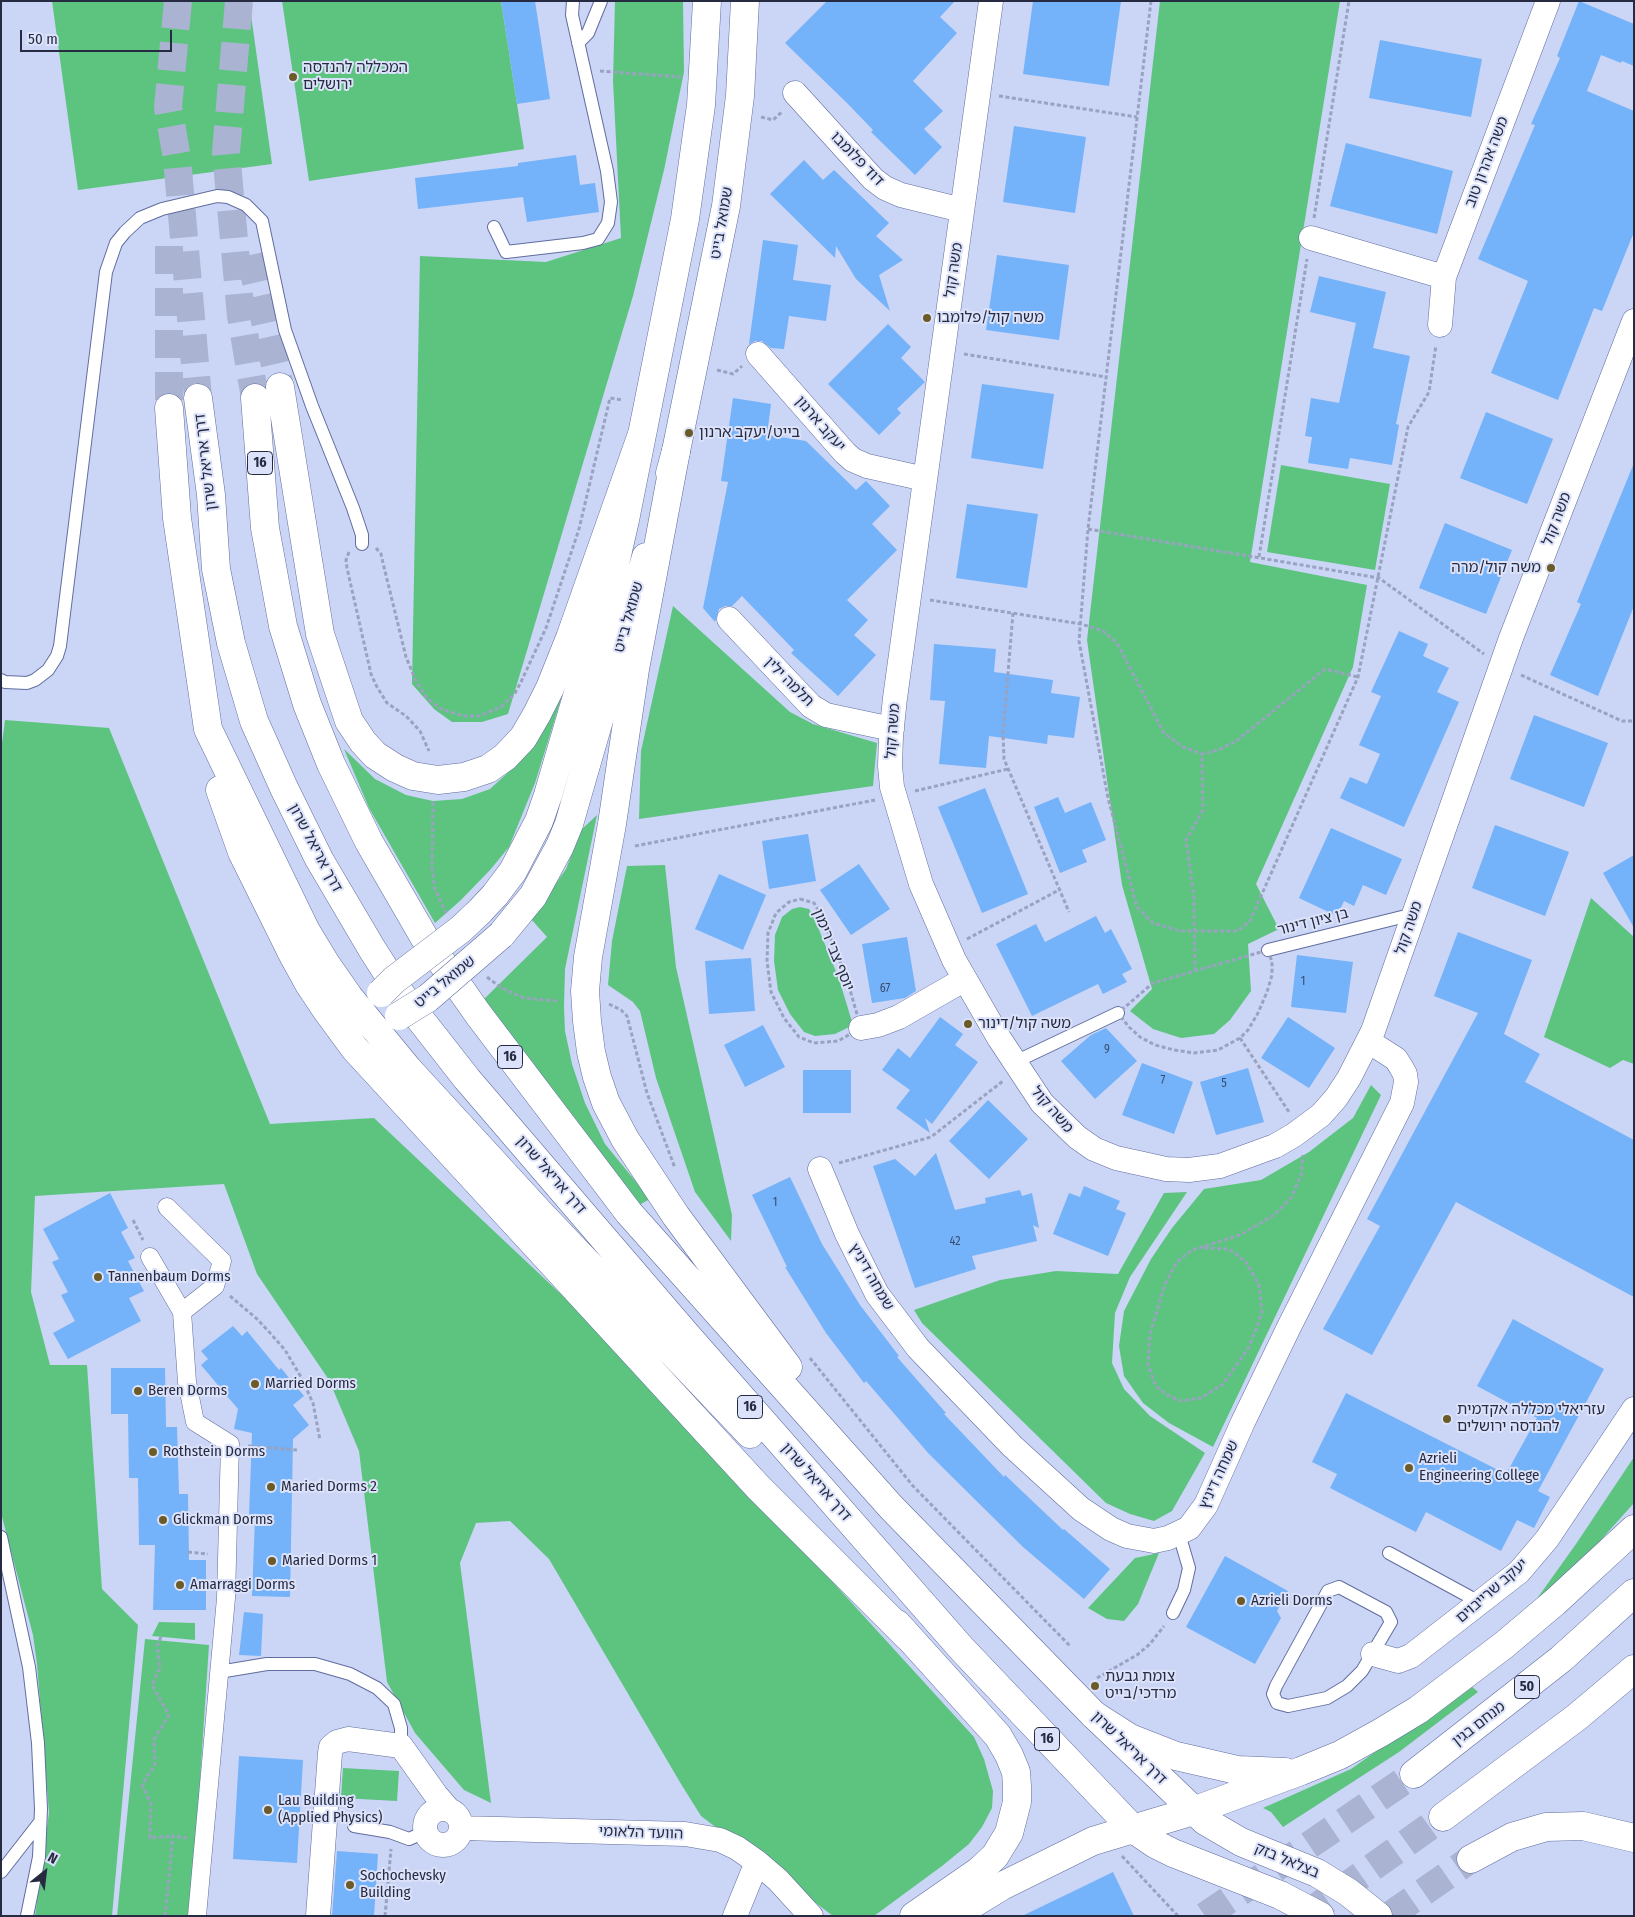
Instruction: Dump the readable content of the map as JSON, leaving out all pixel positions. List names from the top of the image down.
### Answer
{
  "streets": {
    "main road": [
      "שמואל בייט",
      "דרך אריאל שרון",
      "16",
      "50",
      "מנחם בגין",
      "בצלאל בזק"
    ],
    "street": [
      "דוד פלומבו",
      "משה אהרון טוב",
      "משה קול",
      "יעקב ארנון",
      "תלמה ילין",
      "שמחה דיניץ",
      "יעקב שרייבוים",
      "הוועד הלאומי"
    ],
    "lane": ["בן ציון דינור"],
    "path": ["יוסף צבי רימון"]
  },
  "crossings": [
    ["דוד פלומבו", "משה קול"],
    ["משה קול", "יעקב ארנון"],
    ["משה קול", "תלמה ילין"],
    ["משה קול", "בן ציון דינור"],
    ["משה קול", "שמחה דיניץ"],
    ["דרך אריאל שרון", "16"],
    ["דרך אריאל שרון", "בצלאל בזק"]
  ],
  "places": [
    "המכללה להנדסה ירושלים",
    "משה קול/פלומבו",
    "בייט/יעקב ארנון",
    "משה קול/מרה",
    "משה קול/דינור",
    "Tannenbaum Dorms",
    "Married Dorms",
    "Beren Dorms",
    "עזריאלי מכללה אקדמית להנדסה ירושלים",
    "Rothstein Dorms",
    "Azrieli Engineering College",
    "Maried Dorms 2",
    "Glickman Dorms",
    "Maried Dorms 1",
    "Amarraggi Dorms",
    "Azrieli Dorms",
    "צומת גבעת מרדכי/בייט",
    "Lau Building (Applied Physics)",
    "Sochochevsky Building"
  ],
  "house_numbers": [
    "1",
    "67",
    "9",
    "7",
    "5",
    "1",
    "42"
  ],
  "scale_bar": "50 m",
  "north": "top right"
}
